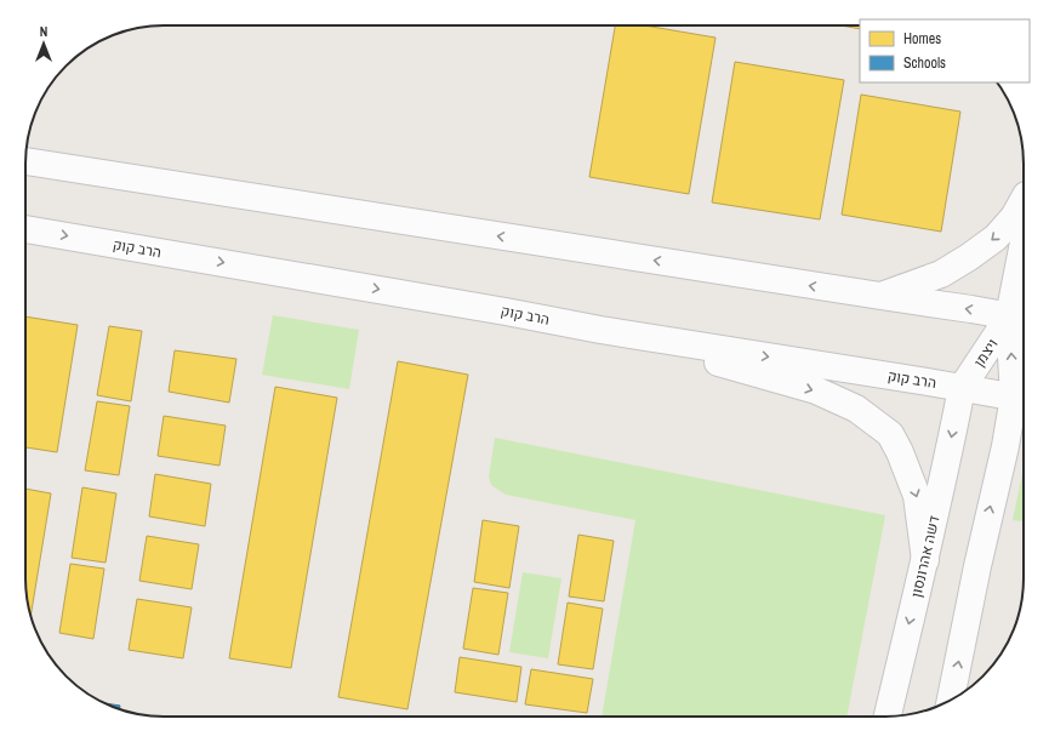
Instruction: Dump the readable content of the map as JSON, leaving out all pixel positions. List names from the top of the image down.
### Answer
{
  "streets": {
    "main road": ["הרב קוק", "ויצמן", "דשה אהרונסון"]
  },
  "crossings": [
    ["הרב קוק", "ויצמן"],
    ["הרב קוק", "דשה אהרונסון"],
    ["ויצמן", "דשה אהרונסון"]
  ],
  "one_way": ["ויצמן"],
  "legend": ["Homes", "Schools"],
  "north": "top"
}
